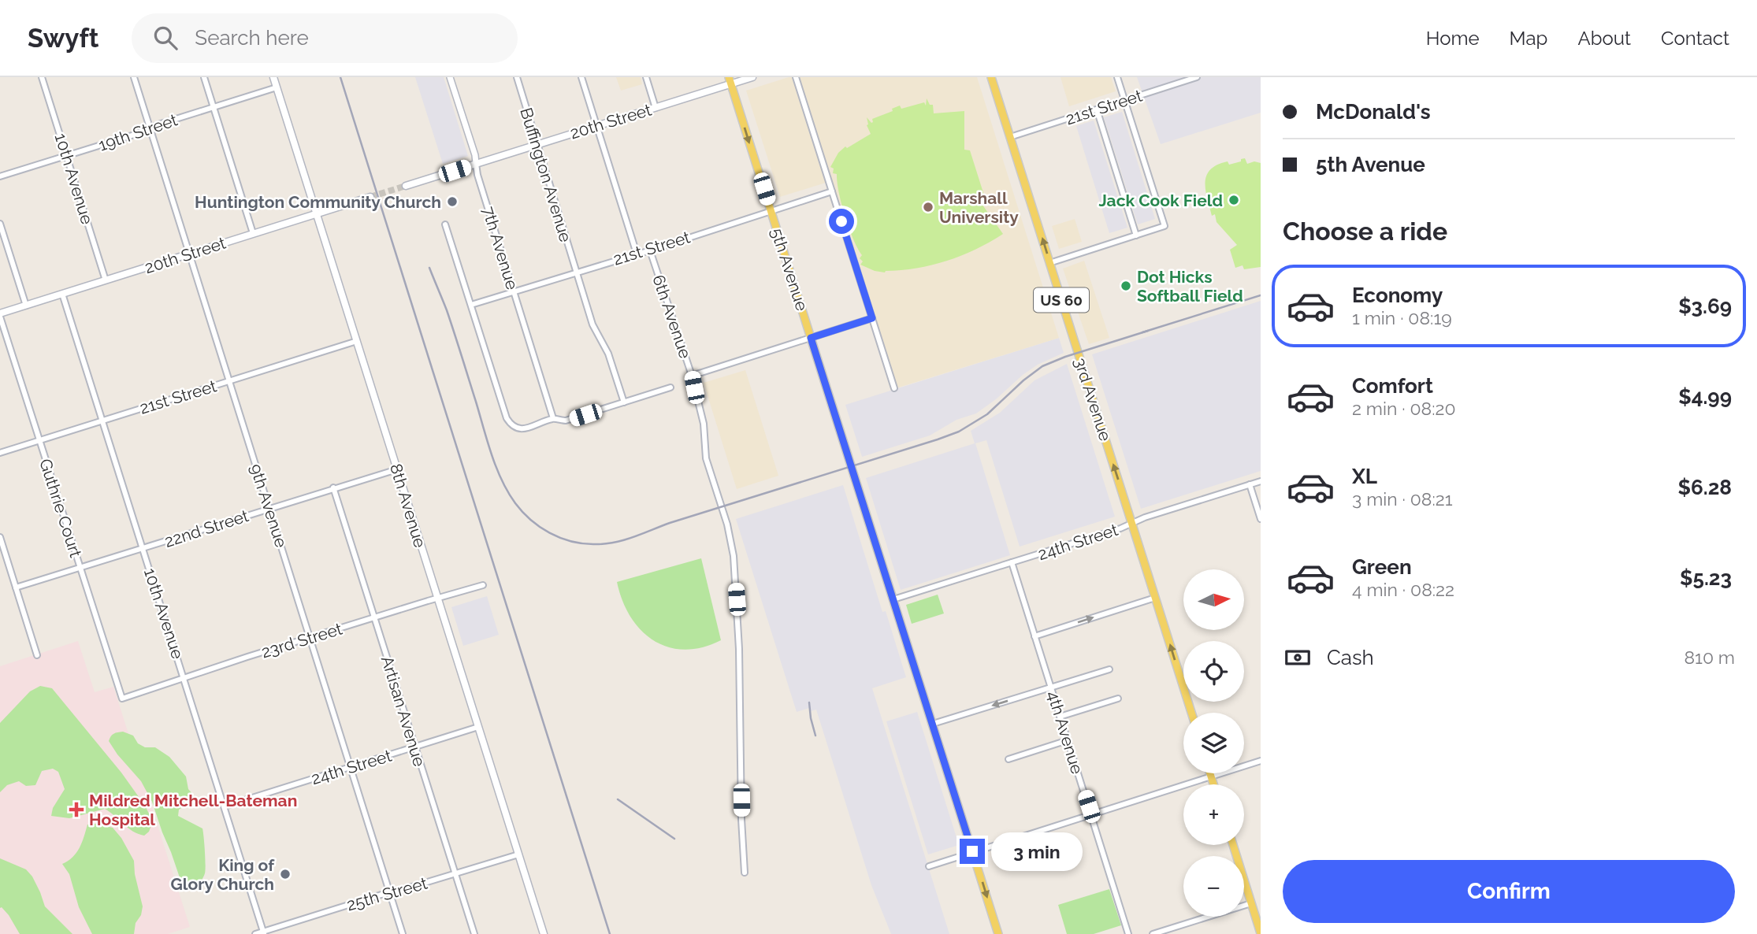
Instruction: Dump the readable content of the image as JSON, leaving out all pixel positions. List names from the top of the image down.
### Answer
{
  "streets": {
    "main road": [
      "20th Street",
      "5th Avenue",
      "US 60",
      "3rd Avenue",
      "8th Avenue"
    ],
    "street": [
      "21st Street",
      "19th Street",
      "Buffington Avenue",
      "10th Avenue",
      "7th Avenue",
      "6th Avenue",
      "9th Avenue",
      "Guthrie Court",
      "22nd Street",
      "24th Street",
      "23rd Street",
      "Artisan Avenue",
      "4th Avenue",
      "25th Street"
    ]
  },
  "crossings": [
    ["21st Street", "Buffington Avenue"],
    ["21st Street", "10th Avenue"],
    ["21st Street", "7th Avenue"],
    ["21st Street", "5th Avenue"],
    ["21st Street", "6th Avenue"],
    ["21st Street", "3rd Avenue"],
    ["21st Street", "9th Avenue"],
    ["21st Street", "8th Avenue"],
    ["21st Street", "Guthrie Court"],
    ["20th Street", "Buffington Avenue"],
    ["20th Street", "10th Avenue"],
    ["20th Street", "7th Avenue"],
    ["20th Street", "5th Avenue"],
    ["20th Street", "9th Avenue"],
    ["20th Street", "8th Avenue"],
    ["20th Street", "Guthrie Court"],
    ["19th Street", "10th Avenue"],
    ["19th Street", "9th Avenue"],
    ["19th Street", "8th Avenue"],
    ["10th Avenue", "22nd Street"],
    ["10th Avenue", "24th Street"],
    ["10th Avenue", "23rd Street"],
    ["10th Avenue", "25th Street"],
    ["5th Avenue", "24th Street"],
    ["3rd Avenue", "24th Street"],
    ["9th Avenue", "22nd Street"],
    ["9th Avenue", "24th Street"],
    ["9th Avenue", "23rd Street"],
    ["9th Avenue", "25th Street"],
    ["8th Avenue", "22nd Street"],
    ["8th Avenue", "24th Street"],
    ["8th Avenue", "23rd Street"],
    ["8th Avenue", "25th Street"],
    ["Guthrie Court", "22nd Street"],
    ["Guthrie Court", "23rd Street"],
    ["22nd Street", "Artisan Avenue"],
    ["24th Street", "Artisan Avenue"],
    ["24th Street", "4th Avenue"],
    ["23rd Street", "Artisan Avenue"],
    ["Artisan Avenue", "25th Street"]
  ],
  "one_way": ["3rd Avenue"],
  "places": {
    "other": [
      "Jack Cook Field",
      "Huntington Community Church",
      "Marshall University",
      "Dot Hicks Softball Field",
      "King of Glory Church"
    ],
    "health": ["Mildred Mitchell-Bateman Hospital"]
  },
  "north": "right",
  "page": {
    "header": "Swyft",
    "search": "Search here",
    "nav": [
      "Home",
      "Map",
      "About",
      "Contact"
    ],
    "banner": ["McDonald's", "5th Avenue"],
    "heading": "Choose a ride",
    "list": [
      {
        "name": "Economy",
        "note": "1 min · 08:19",
        "value": "$3.69"
      },
      {
        "name": "Comfort",
        "note": "2 min · 08:20",
        "value": "$4.99"
      },
      {
        "name": "XL",
        "note": "3 min · 08:21",
        "value": "$6.28"
      },
      {
        "name": "Green",
        "note": "4 min · 08:22",
        "value": "$5.23"
      }
    ],
    "map_buttons": ["+", "−"],
    "pay": ["Cash", "810 m"],
    "bubble": "3 min",
    "buttons": "Confirm"
  }
}
